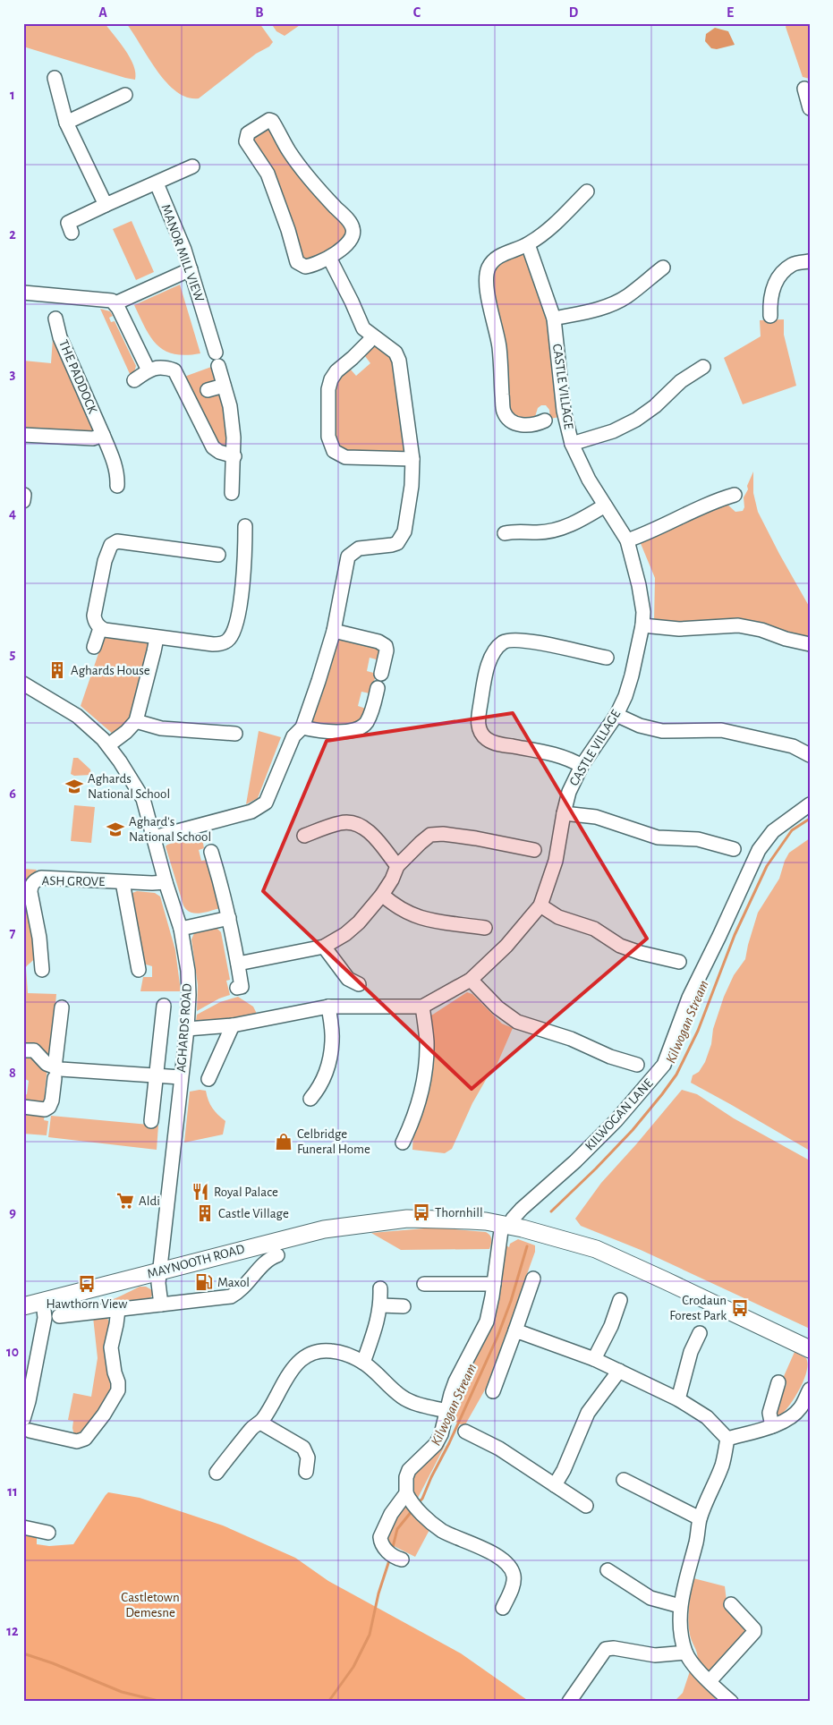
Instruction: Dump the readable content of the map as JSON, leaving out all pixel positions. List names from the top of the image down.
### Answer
{
  "streets": {
    "main road": ["MAYNOOTH ROAD"],
    "street": [
      "MANOR MILL VIEW",
      "THE PADDOCK",
      "CASTLE VILLAGE",
      "ASH GROVE",
      "AGHARDS ROAD",
      "KILWOGAN LANE"
    ]
  },
  "crossings": [
    ["CASTLE VILLAGE", "AGHARDS ROAD"],
    ["ASH GROVE", "AGHARDS ROAD"],
    ["AGHARDS ROAD", "MAYNOOTH ROAD"],
    ["KILWOGAN LANE", "MAYNOOTH ROAD"]
  ],
  "water": ["Kilwogan Stream"],
  "parks": ["Castletown Demesne"],
  "places": {
    "building": ["Aghards House", "Castle Village"],
    "school or university": ["Aghards National School", "Aghard's National School"],
    "shop": ["Celbridge Funeral Home"],
    "restaurant": ["Royal Palace"],
    "supermarket": ["Aldi"],
    "bus stop": ["Thornhill", "Hawthorn View", "Crodaun Forest Park"],
    "fuel station": ["Maxol"]
  },
  "grid": {
    "columns": [
      "A",
      "B",
      "C",
      "D",
      "E"
    ],
    "rows": [
      "1",
      "2",
      "3",
      "4",
      "5",
      "6",
      "7",
      "8",
      "9",
      "10",
      "11",
      "12"
    ]
  }
}
